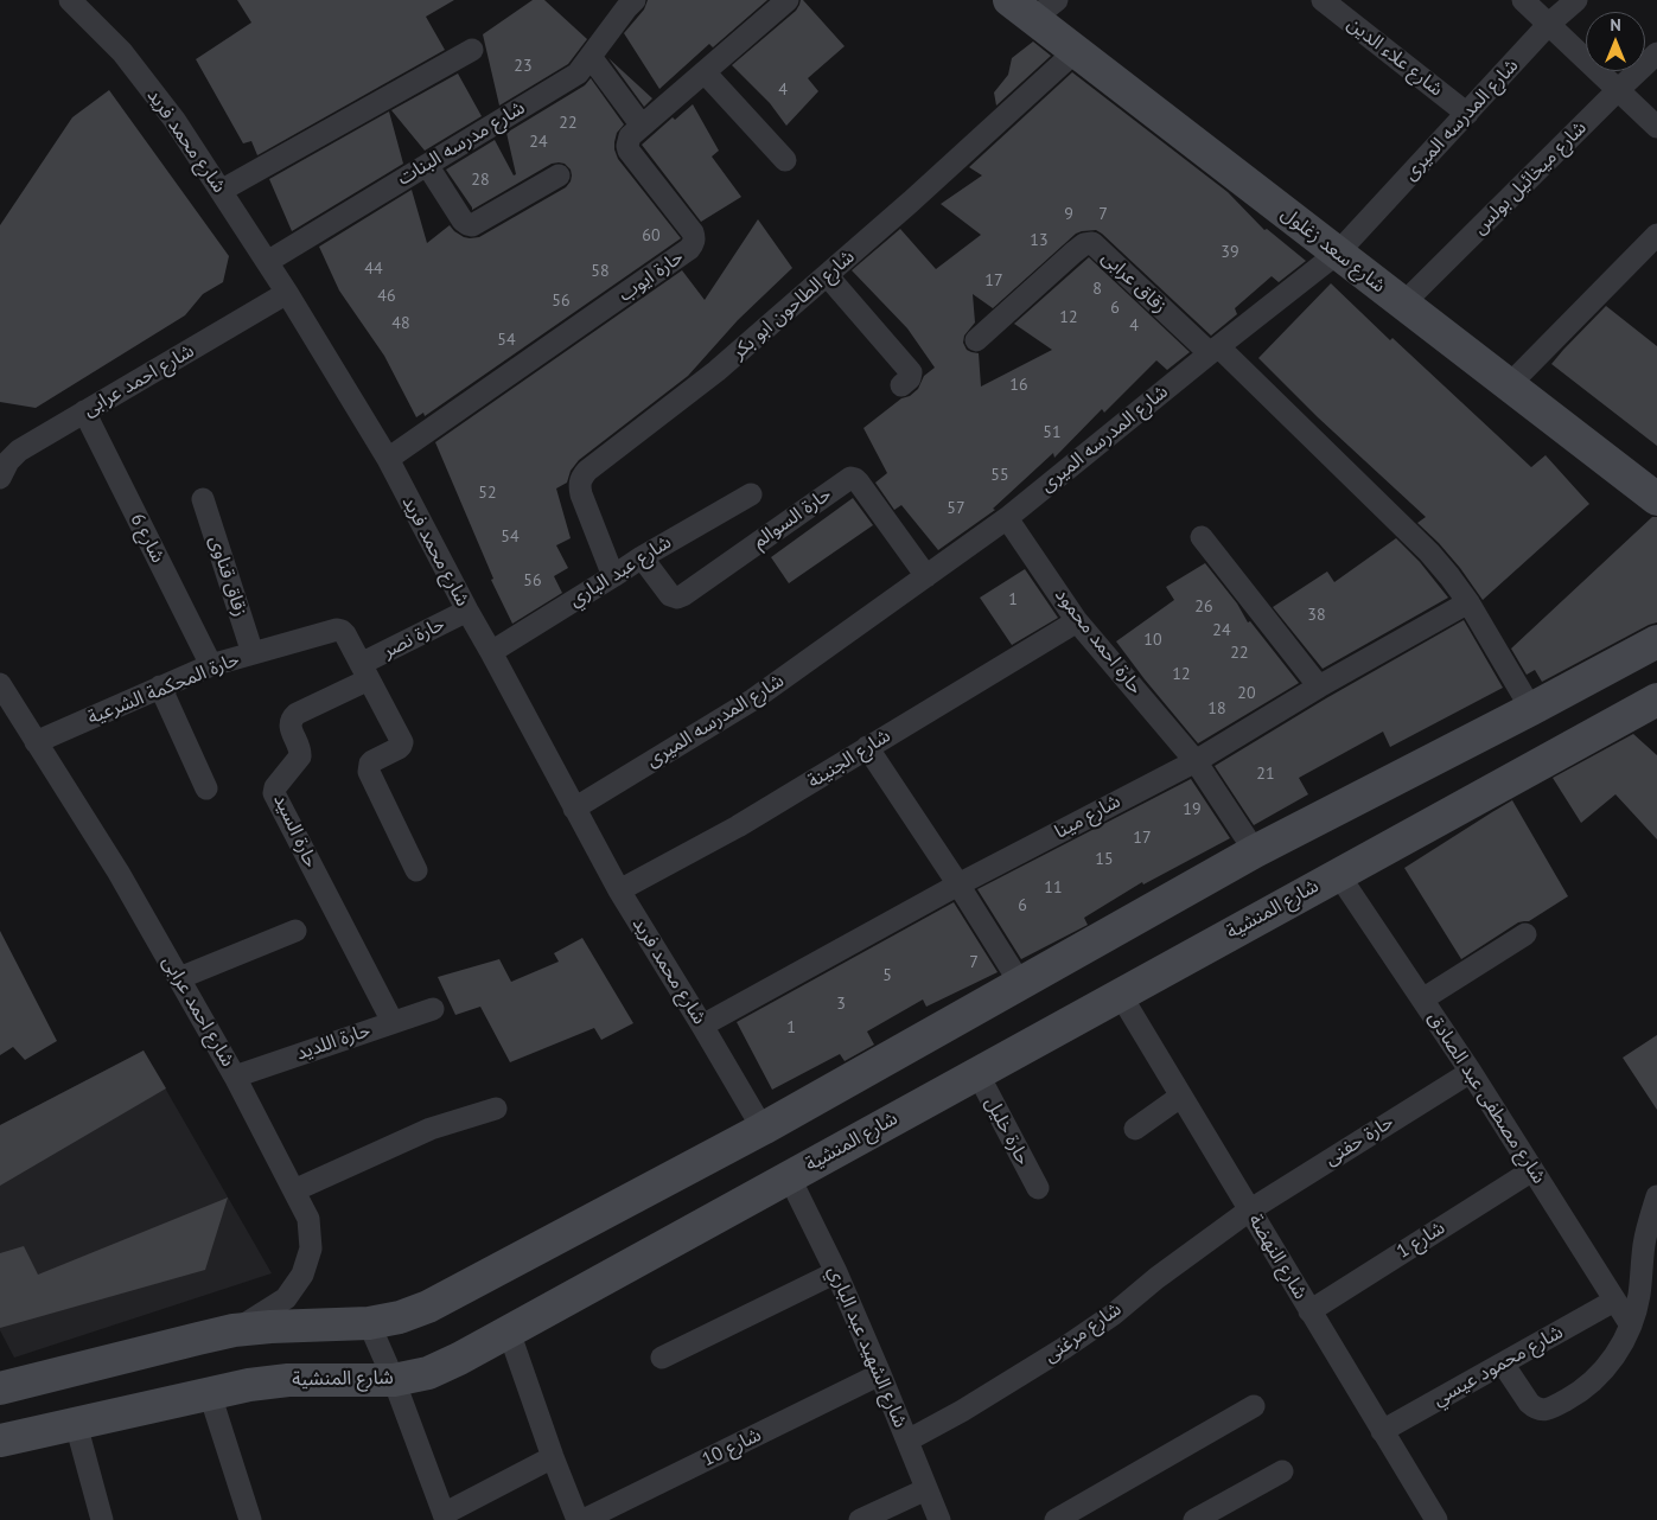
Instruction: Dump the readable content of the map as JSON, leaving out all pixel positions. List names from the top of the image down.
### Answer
{
  "streets": {
    "main road": ["شارع سعد زغلول", "شارع المنشية"],
    "street": [
      "شارع علاء الدين",
      "شارع المدرسه الميرى",
      "شارع محمد فريد",
      "شارع مدرسه البنات",
      "شارع ميخائيل بولس",
      "حارة ايوب",
      "زقاق عرابى",
      "شارع الطاحون ابو بكر",
      "شارع احمد عرابى",
      "حارة السوالم",
      "شارع 6",
      "شارع عبد الباري",
      "زقاق قناوى",
      "حارة نصر",
      "حارة احمد محمود",
      "حارة المحكمة الشرعية",
      "شارع الجنينة",
      "شارع مينا",
      "حارة السيد",
      "حارة اللديد",
      "شارع مصطفى عبد الصادق",
      "حارة خليل",
      "حارة حفنى",
      "شارع 1",
      "شارع النهضة",
      "شارع مرغنى",
      "شارع الشهيد عبد الباري",
      "شارع محمود عيسي",
      "شارع 10"
    ]
  },
  "crossings": [
    ["شارع علاء الدين", "شارع المدرسه الميرى"],
    ["شارع المدرسه الميرى", "شارع محمد فريد"],
    ["شارع المدرسه الميرى", "شارع سعد زغلول"],
    ["شارع المدرسه الميرى", "زقاق عرابى"],
    ["شارع المدرسه الميرى", "حارة السوالم"],
    ["شارع المدرسه الميرى", "حارة احمد محمود"],
    ["شارع محمد فريد", "شارع مدرسه البنات"],
    ["شارع محمد فريد", "حارة ايوب"],
    ["شارع محمد فريد", "شارع احمد عرابى"],
    ["شارع محمد فريد", "شارع عبد الباري"],
    ["شارع محمد فريد", "حارة نصر"],
    ["شارع محمد فريد", "شارع الجنينة"],
    ["شارع محمد فريد", "شارع مينا"],
    ["شارع ميخائيل بولس", "شارع سعد زغلول"],
    ["شارع سعد زغلول", "شارع الطاحون ابو بكر"],
    ["شارع الطاحون ابو بكر", "شارع عبد الباري"],
    ["شارع احمد عرابى", "شارع 6"],
    ["شارع احمد عرابى", "حارة المحكمة الشرعية"],
    ["شارع احمد عرابى", "حارة اللديد"],
    ["حارة السوالم", "شارع عبد الباري"],
    ["شارع 6", "حارة المحكمة الشرعية"],
    ["زقاق قناوى", "حارة المحكمة الشرعية"],
    ["حارة نصر", "حارة المحكمة الشرعية"],
    ["حارة نصر", "حارة السيد"],
    ["حارة احمد محمود", "شارع الجنينة"],
    ["حارة احمد محمود", "شارع مينا"],
    ["حارة المحكمة الشرعية", "حارة السيد"],
    ["حارة السيد", "حارة اللديد"],
    ["شارع المنشية", "شارع مصطفى عبد الصادق"],
    ["شارع المنشية", "حارة خليل"],
    ["شارع المنشية", "شارع النهضة"],
    ["شارع المنشية", "شارع الشهيد عبد الباري"],
    ["شارع مصطفى عبد الصادق", "حارة حفنى"],
    ["شارع مصطفى عبد الصادق", "شارع 1"],
    ["شارع مصطفى عبد الصادق", "شارع محمود عيسي"],
    ["حارة حفنى", "شارع النهضة"],
    ["حارة حفنى", "شارع مرغنى"],
    ["شارع 1", "شارع النهضة"],
    ["شارع النهضة", "شارع مرغنى"],
    ["شارع النهضة", "شارع محمود عيسي"],
    ["شارع مرغنى", "شارع الشهيد عبد الباري"],
    ["شارع الشهيد عبد الباري", "شارع 10"]
  ],
  "house_numbers": [
    "23",
    "4",
    "22",
    "24",
    "28",
    "9",
    "7",
    "60",
    "13",
    "39",
    "44",
    "58",
    "17",
    "8",
    "46",
    "56",
    "6",
    "12",
    "48",
    "4",
    "54",
    "16",
    "51",
    "55",
    "52",
    "57",
    "54",
    "56",
    "1",
    "26",
    "38",
    "24",
    "10",
    "22",
    "12",
    "20",
    "18",
    "21",
    "19",
    "17",
    "15",
    "11",
    "6",
    "7",
    "5",
    "3",
    "1"
  ],
  "north": "top"
}
